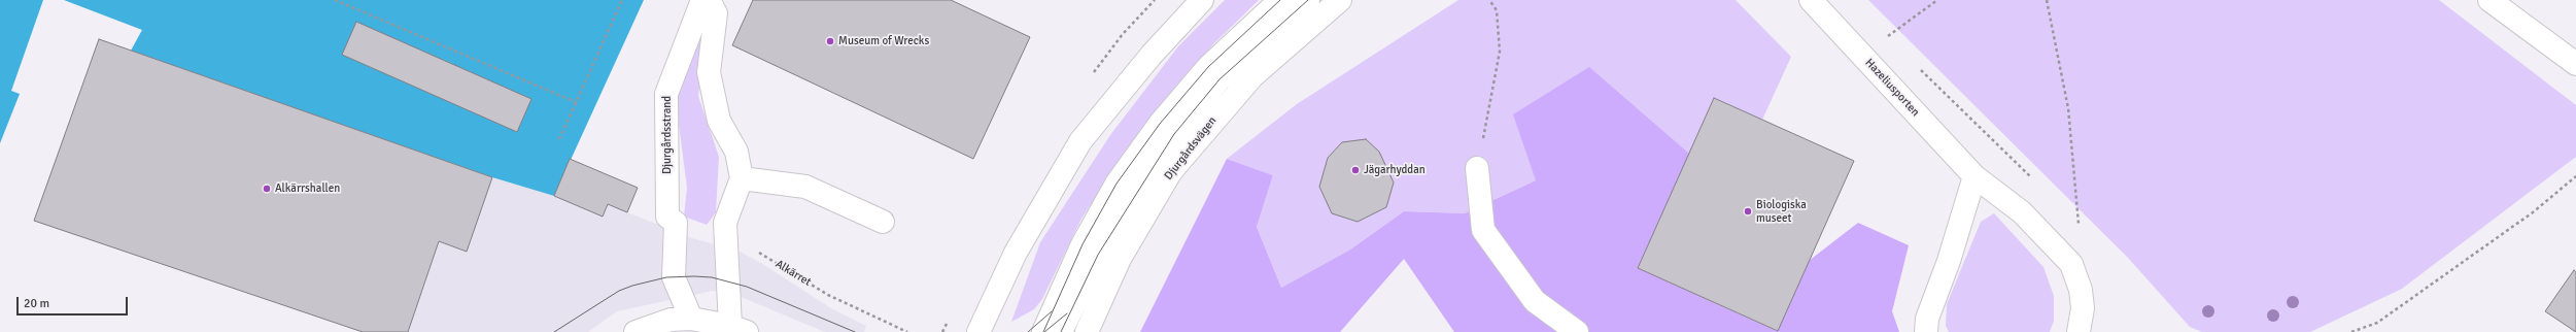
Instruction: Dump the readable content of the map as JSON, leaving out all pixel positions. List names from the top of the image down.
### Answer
{
  "streets": {
    "street": ["Hazeliusporten", "Djurgårdsstrand", "Djurgårdsvägen"],
    "path": ["Alkärret"]
  },
  "places": [
    "Museum of Wrecks",
    "Jägarhyddan",
    "Alkärrshallen",
    "Biologiska museet"
  ],
  "scale_bar": "20 m"
}
